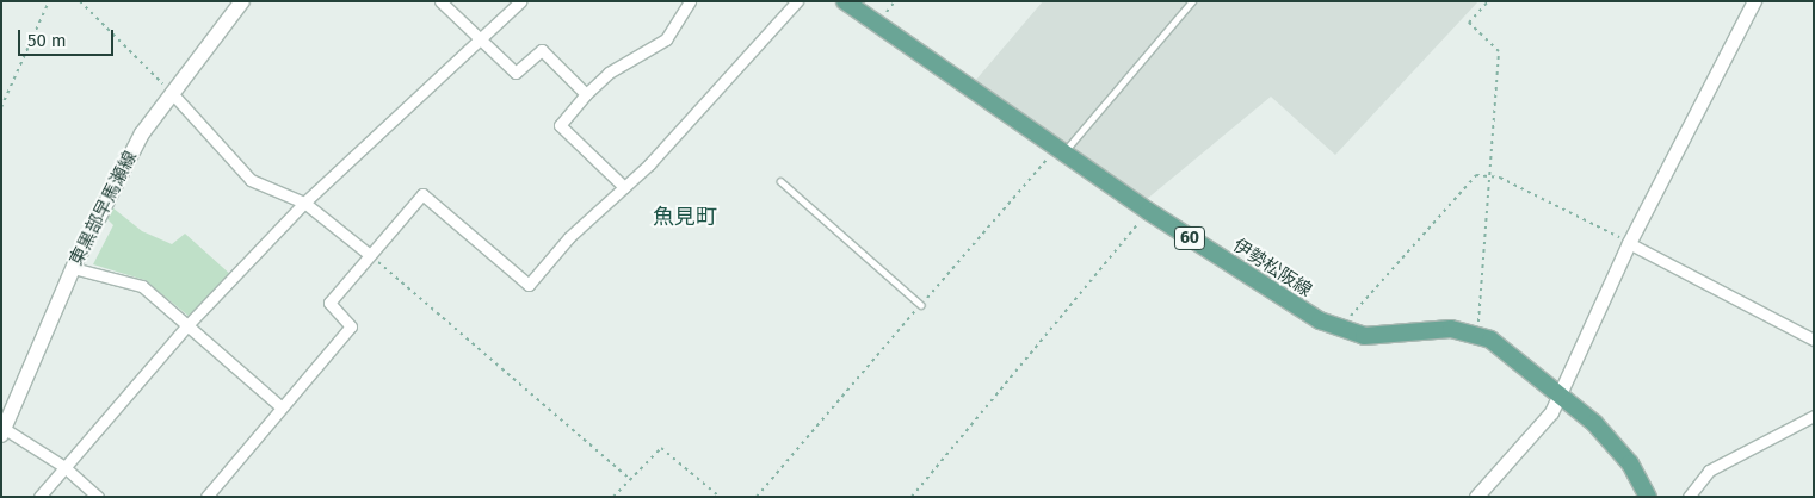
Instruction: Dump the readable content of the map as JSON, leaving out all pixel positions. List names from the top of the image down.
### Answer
{
  "streets": {
    "main road": ["東黒部早馬瀬線", "60", "伊勢松阪線"]
  },
  "districts": ["魚見町"],
  "scale_bar": "50 m"
}
